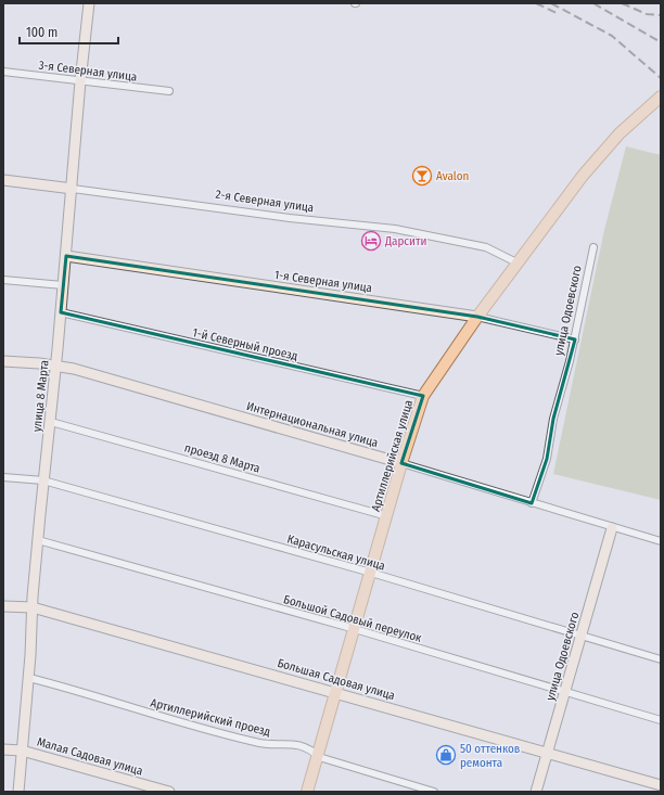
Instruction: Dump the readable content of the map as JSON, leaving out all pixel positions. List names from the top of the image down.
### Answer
{
  "streets": {
    "main road": ["Артиллерийская улица"],
    "street": [
      "3-я Северная улица",
      "2-я Северная улица",
      "1-я Северная улица",
      "улица Одоевского",
      "1-й Северный проезд",
      "улица 8 Марта",
      "Интернациональная улица",
      "проезд 8 Марта",
      "Карасульская улица",
      "Большой Садовый переулок",
      "Большая Садовая улица",
      "Артиллерийский проезд",
      "Малая Садовая улица"
    ]
  },
  "crossings": [
    ["3-я Северная улица", "улица 8 Марта"],
    ["2-я Северная улица", "улица 8 Марта"],
    ["2-я Северная улица", "Артиллерийская улица"],
    ["1-я Северная улица", "улица Одоевского"],
    ["1-я Северная улица", "улица 8 Марта"],
    ["1-я Северная улица", "Артиллерийская улица"],
    ["улица Одоевского", "Интернациональная улица"],
    ["улица Одоевского", "Карасульская улица"],
    ["улица Одоевского", "Большой Садовый переулок"],
    ["улица Одоевского", "Большая Садовая улица"],
    ["1-й Северный проезд", "улица 8 Марта"],
    ["1-й Северный проезд", "Артиллерийская улица"],
    ["улица 8 Марта", "Интернациональная улица"],
    ["улица 8 Марта", "проезд 8 Марта"],
    ["улица 8 Марта", "Карасульская улица"],
    ["улица 8 Марта", "Большой Садовый переулок"],
    ["улица 8 Марта", "Большая Садовая улица"],
    ["улица 8 Марта", "Артиллерийский проезд"],
    ["улица 8 Марта", "Малая Садовая улица"],
    ["Интернациональная улица", "Артиллерийская улица"],
    ["Артиллерийская улица", "проезд 8 Марта"],
    ["Артиллерийская улица", "Карасульская улица"],
    ["Артиллерийская улица", "Большой Садовый переулок"],
    ["Артиллерийская улица", "Большая Садовая улица"],
    ["Артиллерийская улица", "Артиллерийский проезд"]
  ],
  "places": {
    "bar": ["Avalon"],
    "hotel": ["Дарсити"],
    "shop": ["50 оттенков ремонта"]
  },
  "scale_bar": "100 m"
}
